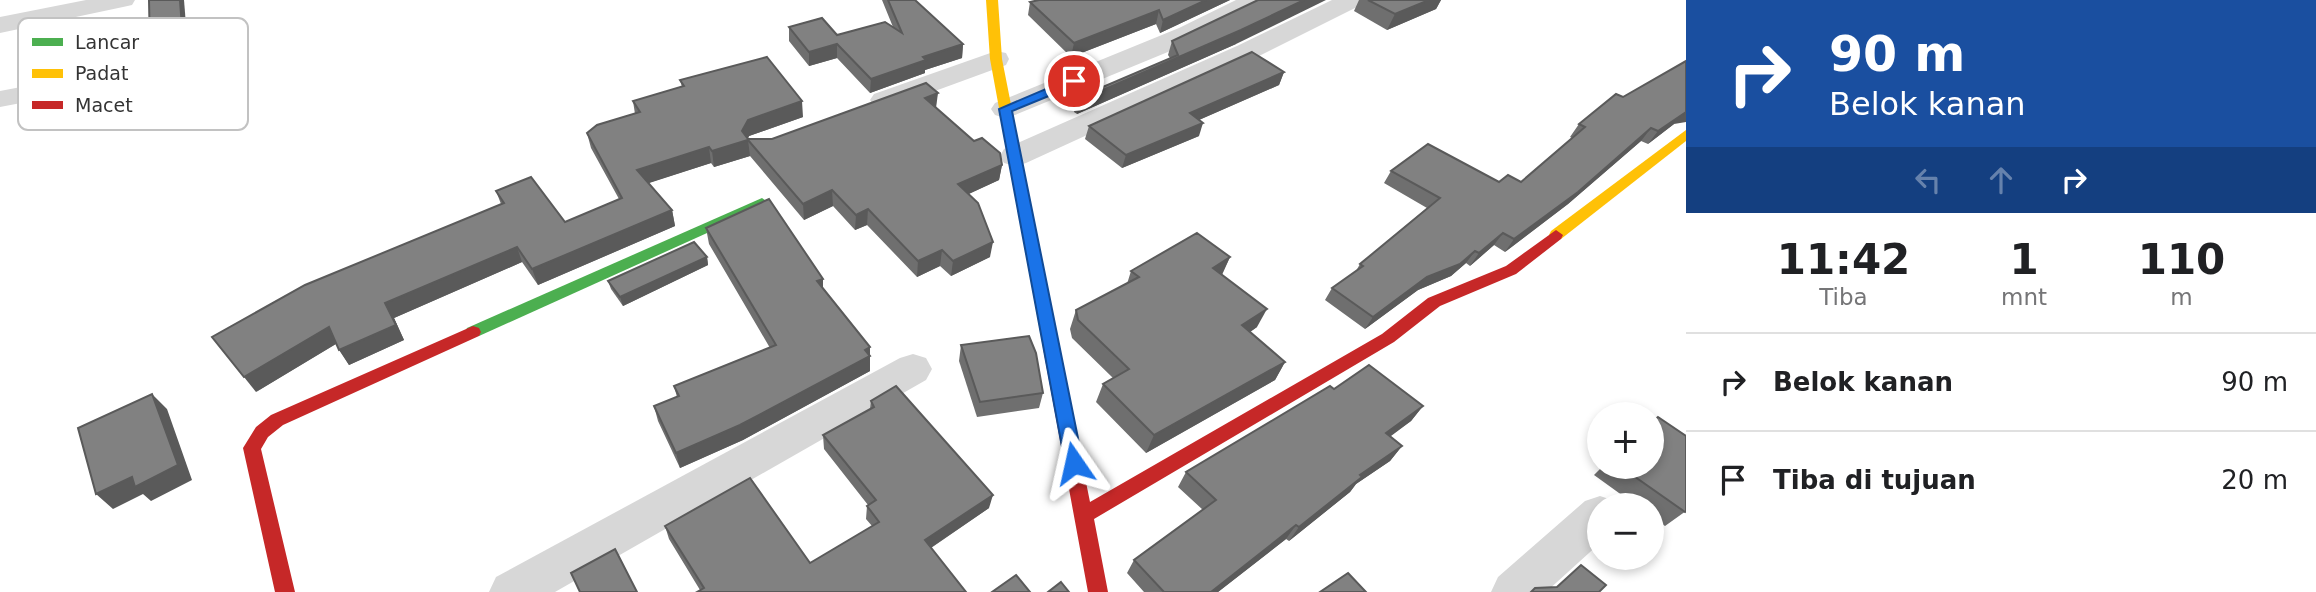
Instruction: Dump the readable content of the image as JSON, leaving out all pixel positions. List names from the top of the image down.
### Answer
{
  "legend": ["Lancar", "Padat", "Macet"],
  "page": {
    "turn": ["90 m", "Belok kanan"],
    "eta": [
      "11:42",
      "Tiba",
      "1",
      "mnt",
      "110",
      "m"
    ],
    "list": [
      {
        "name": "Belok kanan",
        "value": "90 m"
      },
      {
        "name": "Tiba di tujuan",
        "value": "20 m"
      }
    ],
    "map_buttons": ["+", "−"]
  }
}
